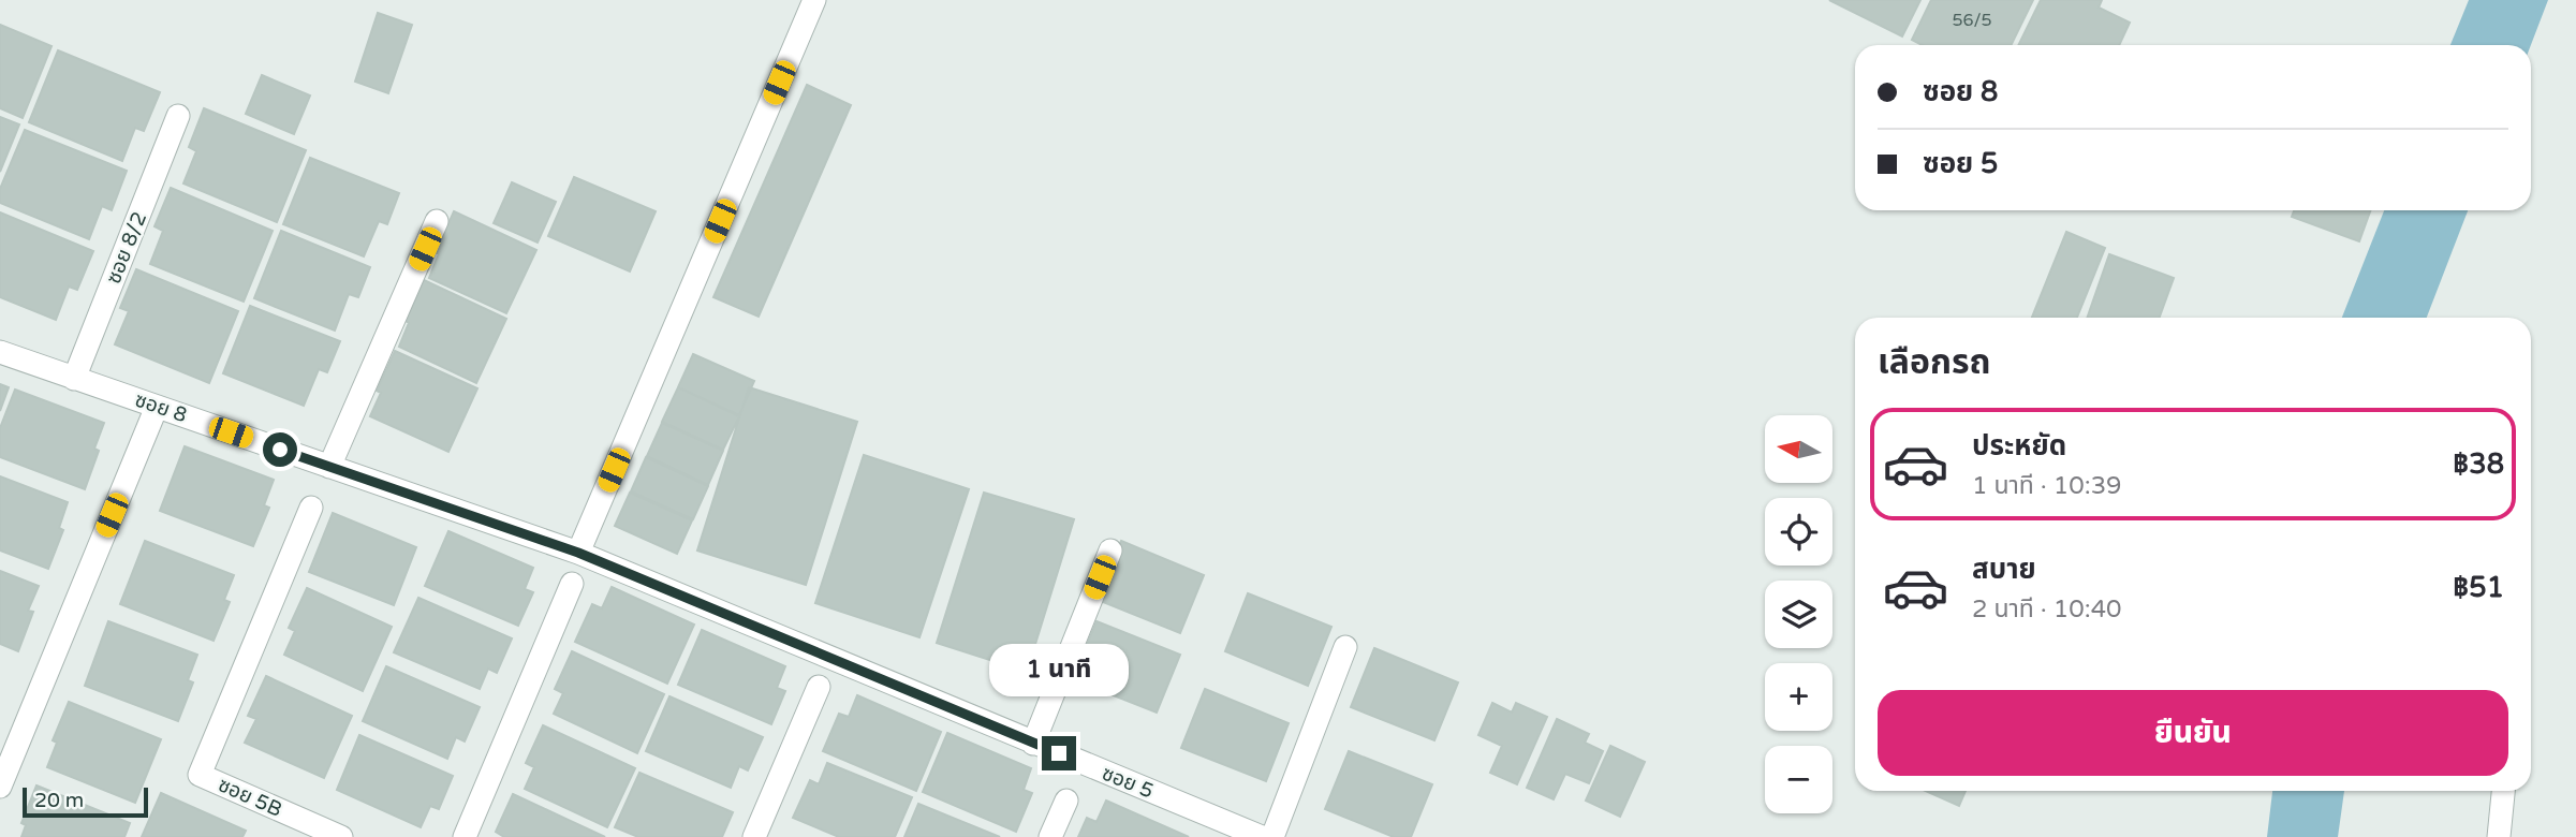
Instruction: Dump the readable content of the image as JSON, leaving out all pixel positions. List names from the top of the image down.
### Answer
{
  "streets": {
    "street": [
      "ซอย 8/2",
      "ซอย 8",
      "ซอย 5",
      "ซอย 5B"
    ]
  },
  "crossings": [
    ["ซอย 8/2", "ซอย 8"],
    ["ซอย 8", "ซอย 5"]
  ],
  "house_numbers": ["56/5"],
  "scale_bar": "20 m",
  "north": "left",
  "page": {
    "banner": ["ซอย 8", "ซอย 5"],
    "heading": "เลือกรถ",
    "list": [
      {
        "name": "ประหยัด",
        "note": "1 นาที · 10:39",
        "value": "฿38"
      },
      {
        "name": "สบาย",
        "note": "2 นาที · 10:40",
        "value": "฿51"
      }
    ],
    "map_buttons": ["+", "−"],
    "bubble": "1 นาที",
    "buttons": "ยืนยัน",
    "scale": "20 m"
  }
}
